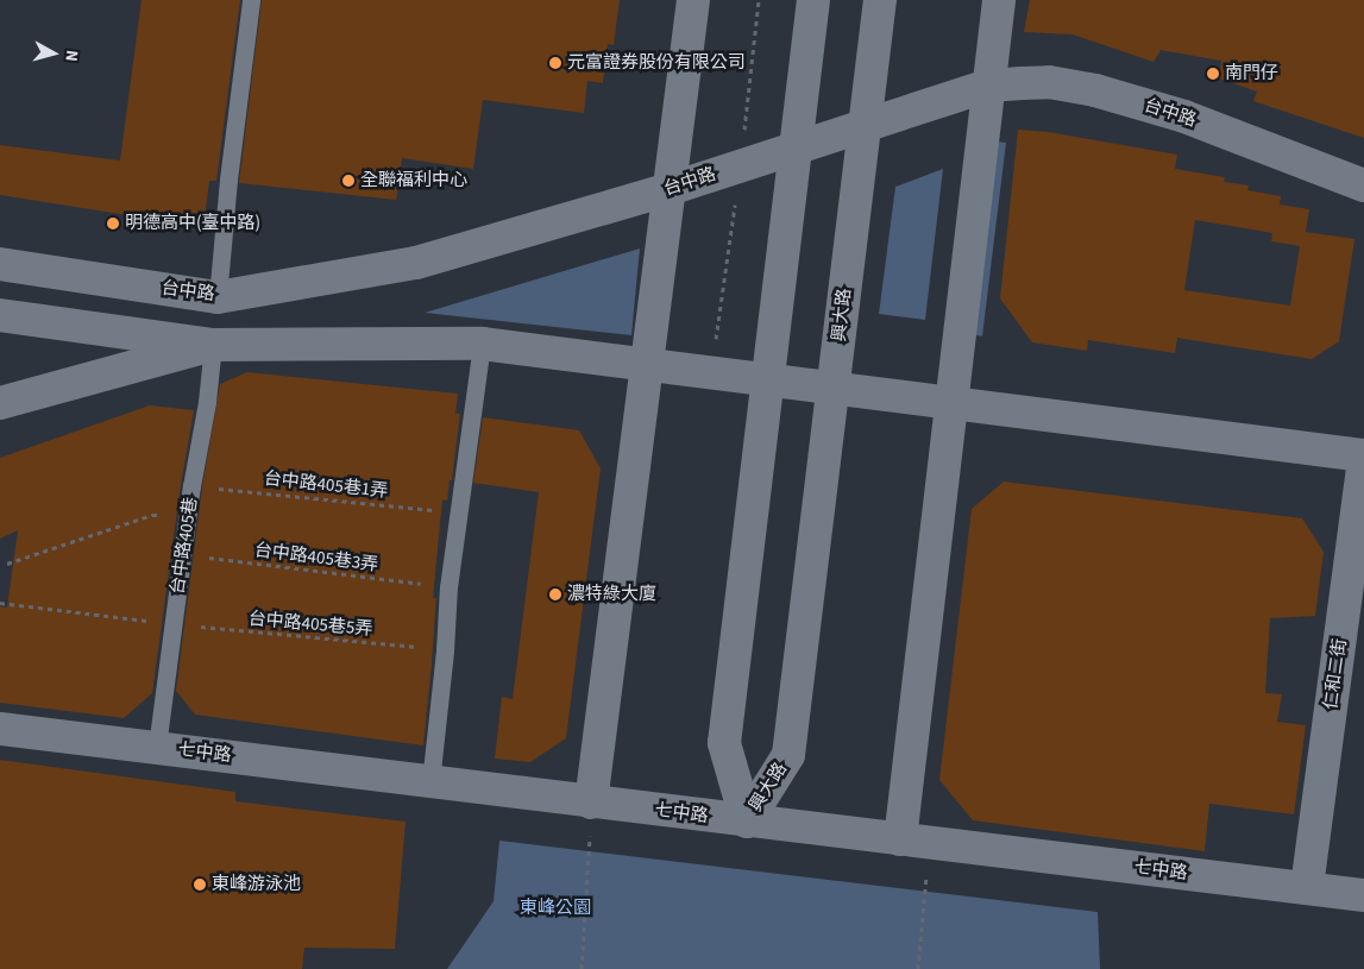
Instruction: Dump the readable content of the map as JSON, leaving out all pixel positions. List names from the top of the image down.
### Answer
{
  "streets": {
    "street": [
      "台中路",
      "興大路",
      "仁和二街",
      "七中路"
    ],
    "lane": ["台中路405巷"],
    "path": ["台中路405巷1弄", "台中路405巷3弄", "台中路405巷5弄"]
  },
  "crossings": [
    ["台中路", "興大路"],
    ["興大路", "七中路"],
    ["台中路405巷1弄", "台中路405巷"],
    ["台中路405巷", "台中路405巷3弄"],
    ["台中路405巷", "台中路405巷5弄"],
    ["台中路405巷", "七中路"],
    ["仁和二街", "七中路"]
  ],
  "parks": ["東峰公園"],
  "places": [
    "元富證券股份有限公司",
    "南門仔",
    "全聯福利中心",
    "明德高中(臺中路)",
    "濃特綠大廈",
    "東峰游泳池"
  ],
  "north": "right"
}
